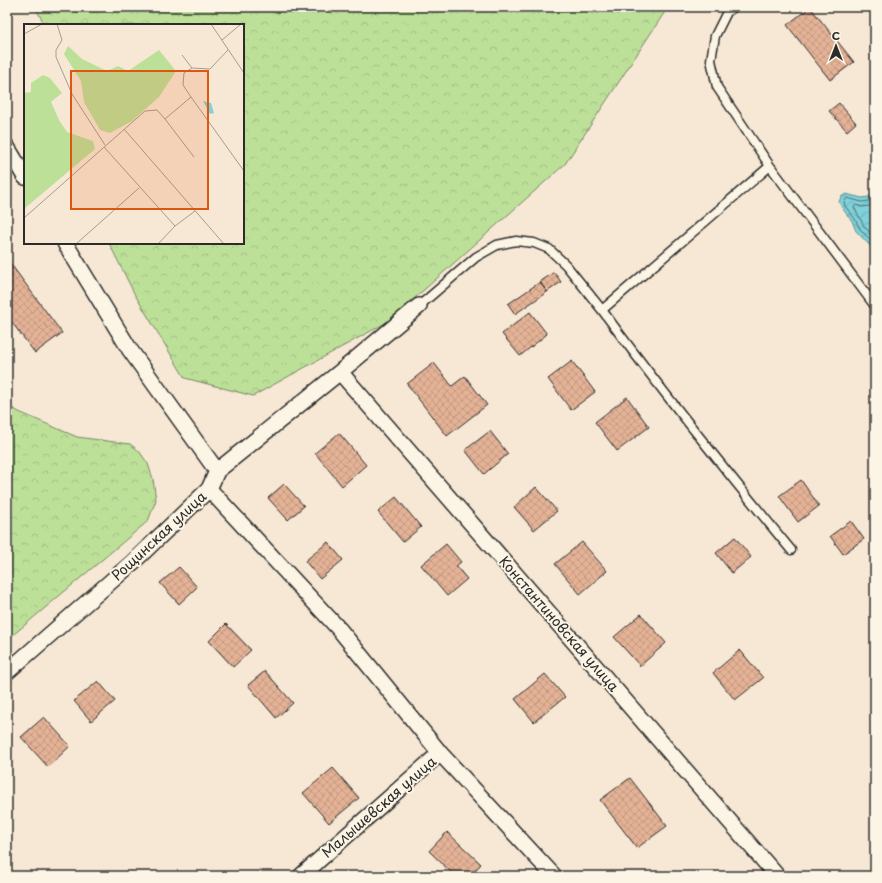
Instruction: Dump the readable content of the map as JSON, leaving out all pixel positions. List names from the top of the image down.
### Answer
{
  "streets": {
    "street": ["Рощинская улица", "Константиновская улица", "Малышевская улица"]
  },
  "crossings": [
    ["Рощинская улица", "Константиновская улица"]
  ],
  "north": "top"
}
